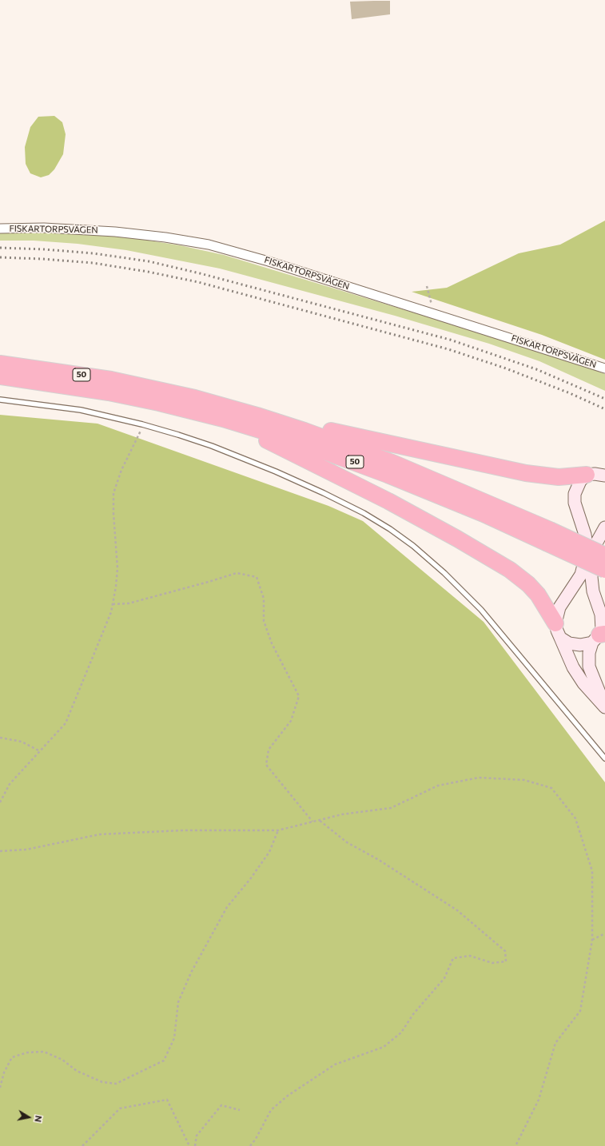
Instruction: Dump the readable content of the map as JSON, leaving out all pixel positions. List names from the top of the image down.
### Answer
{
  "streets": {
    "highway": ["50"],
    "street": ["FISKARTORPSVÄGEN"]
  },
  "north": "right"
}
